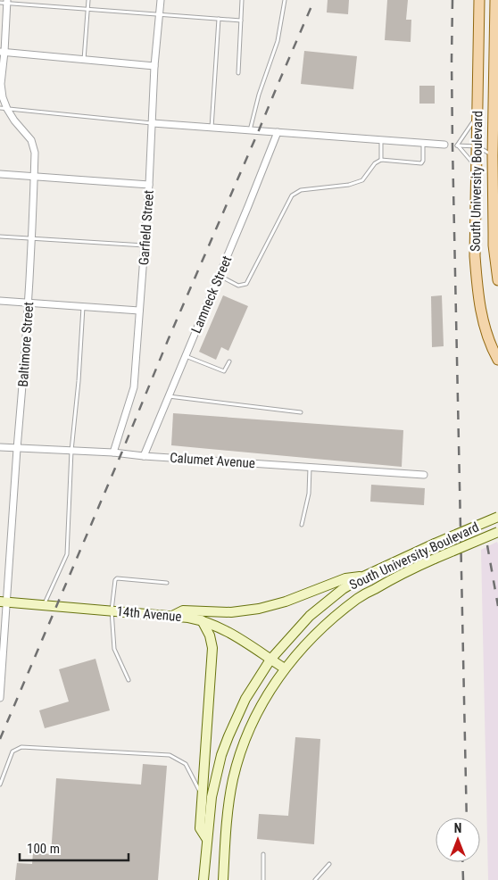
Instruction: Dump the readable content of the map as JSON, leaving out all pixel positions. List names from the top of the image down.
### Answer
{
  "streets": {
    "main road": ["South University Boulevard", "14th Avenue"],
    "street": [
      "Garfield Street",
      "Lamneck Street",
      "Baltimore Street",
      "Calumet Avenue"
    ]
  },
  "crossings": [
    ["South University Boulevard", "14th Avenue"],
    ["Garfield Street", "Calumet Avenue"],
    ["Lamneck Street", "Calumet Avenue"],
    ["Baltimore Street", "Calumet Avenue"],
    ["Baltimore Street", "14th Avenue"]
  ],
  "scale_bar": "100 m",
  "north": "top"
}
